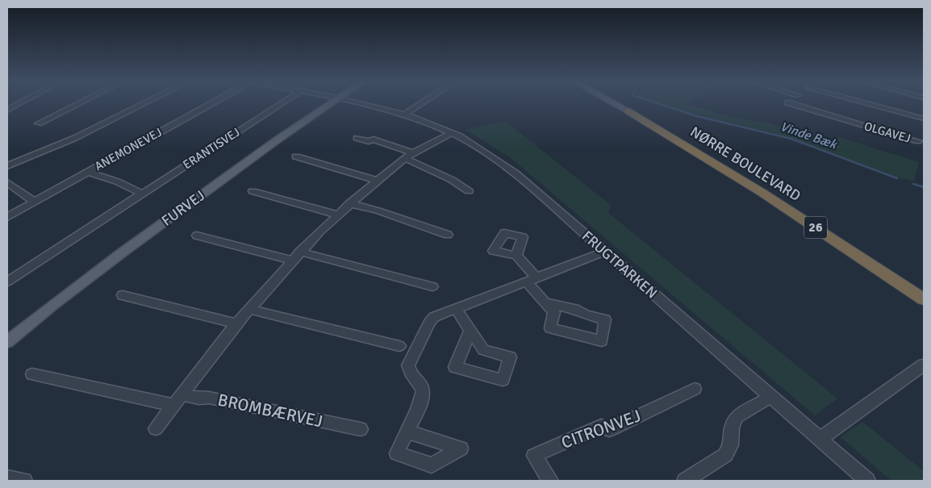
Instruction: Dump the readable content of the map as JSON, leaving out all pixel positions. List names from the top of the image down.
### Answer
{
  "streets": {
    "highway": ["NØRRE BOULEVARD", "26"],
    "main road": ["FURVEJ"],
    "street": [
      "OLGAVEJ",
      "ERANTISVEJ",
      "ANEMONEVEJ",
      "FRUGTPARKEN",
      "BROMBÆRVEJ",
      "CITRONVEJ"
    ]
  },
  "water": ["Vinde Bæk"]
}
